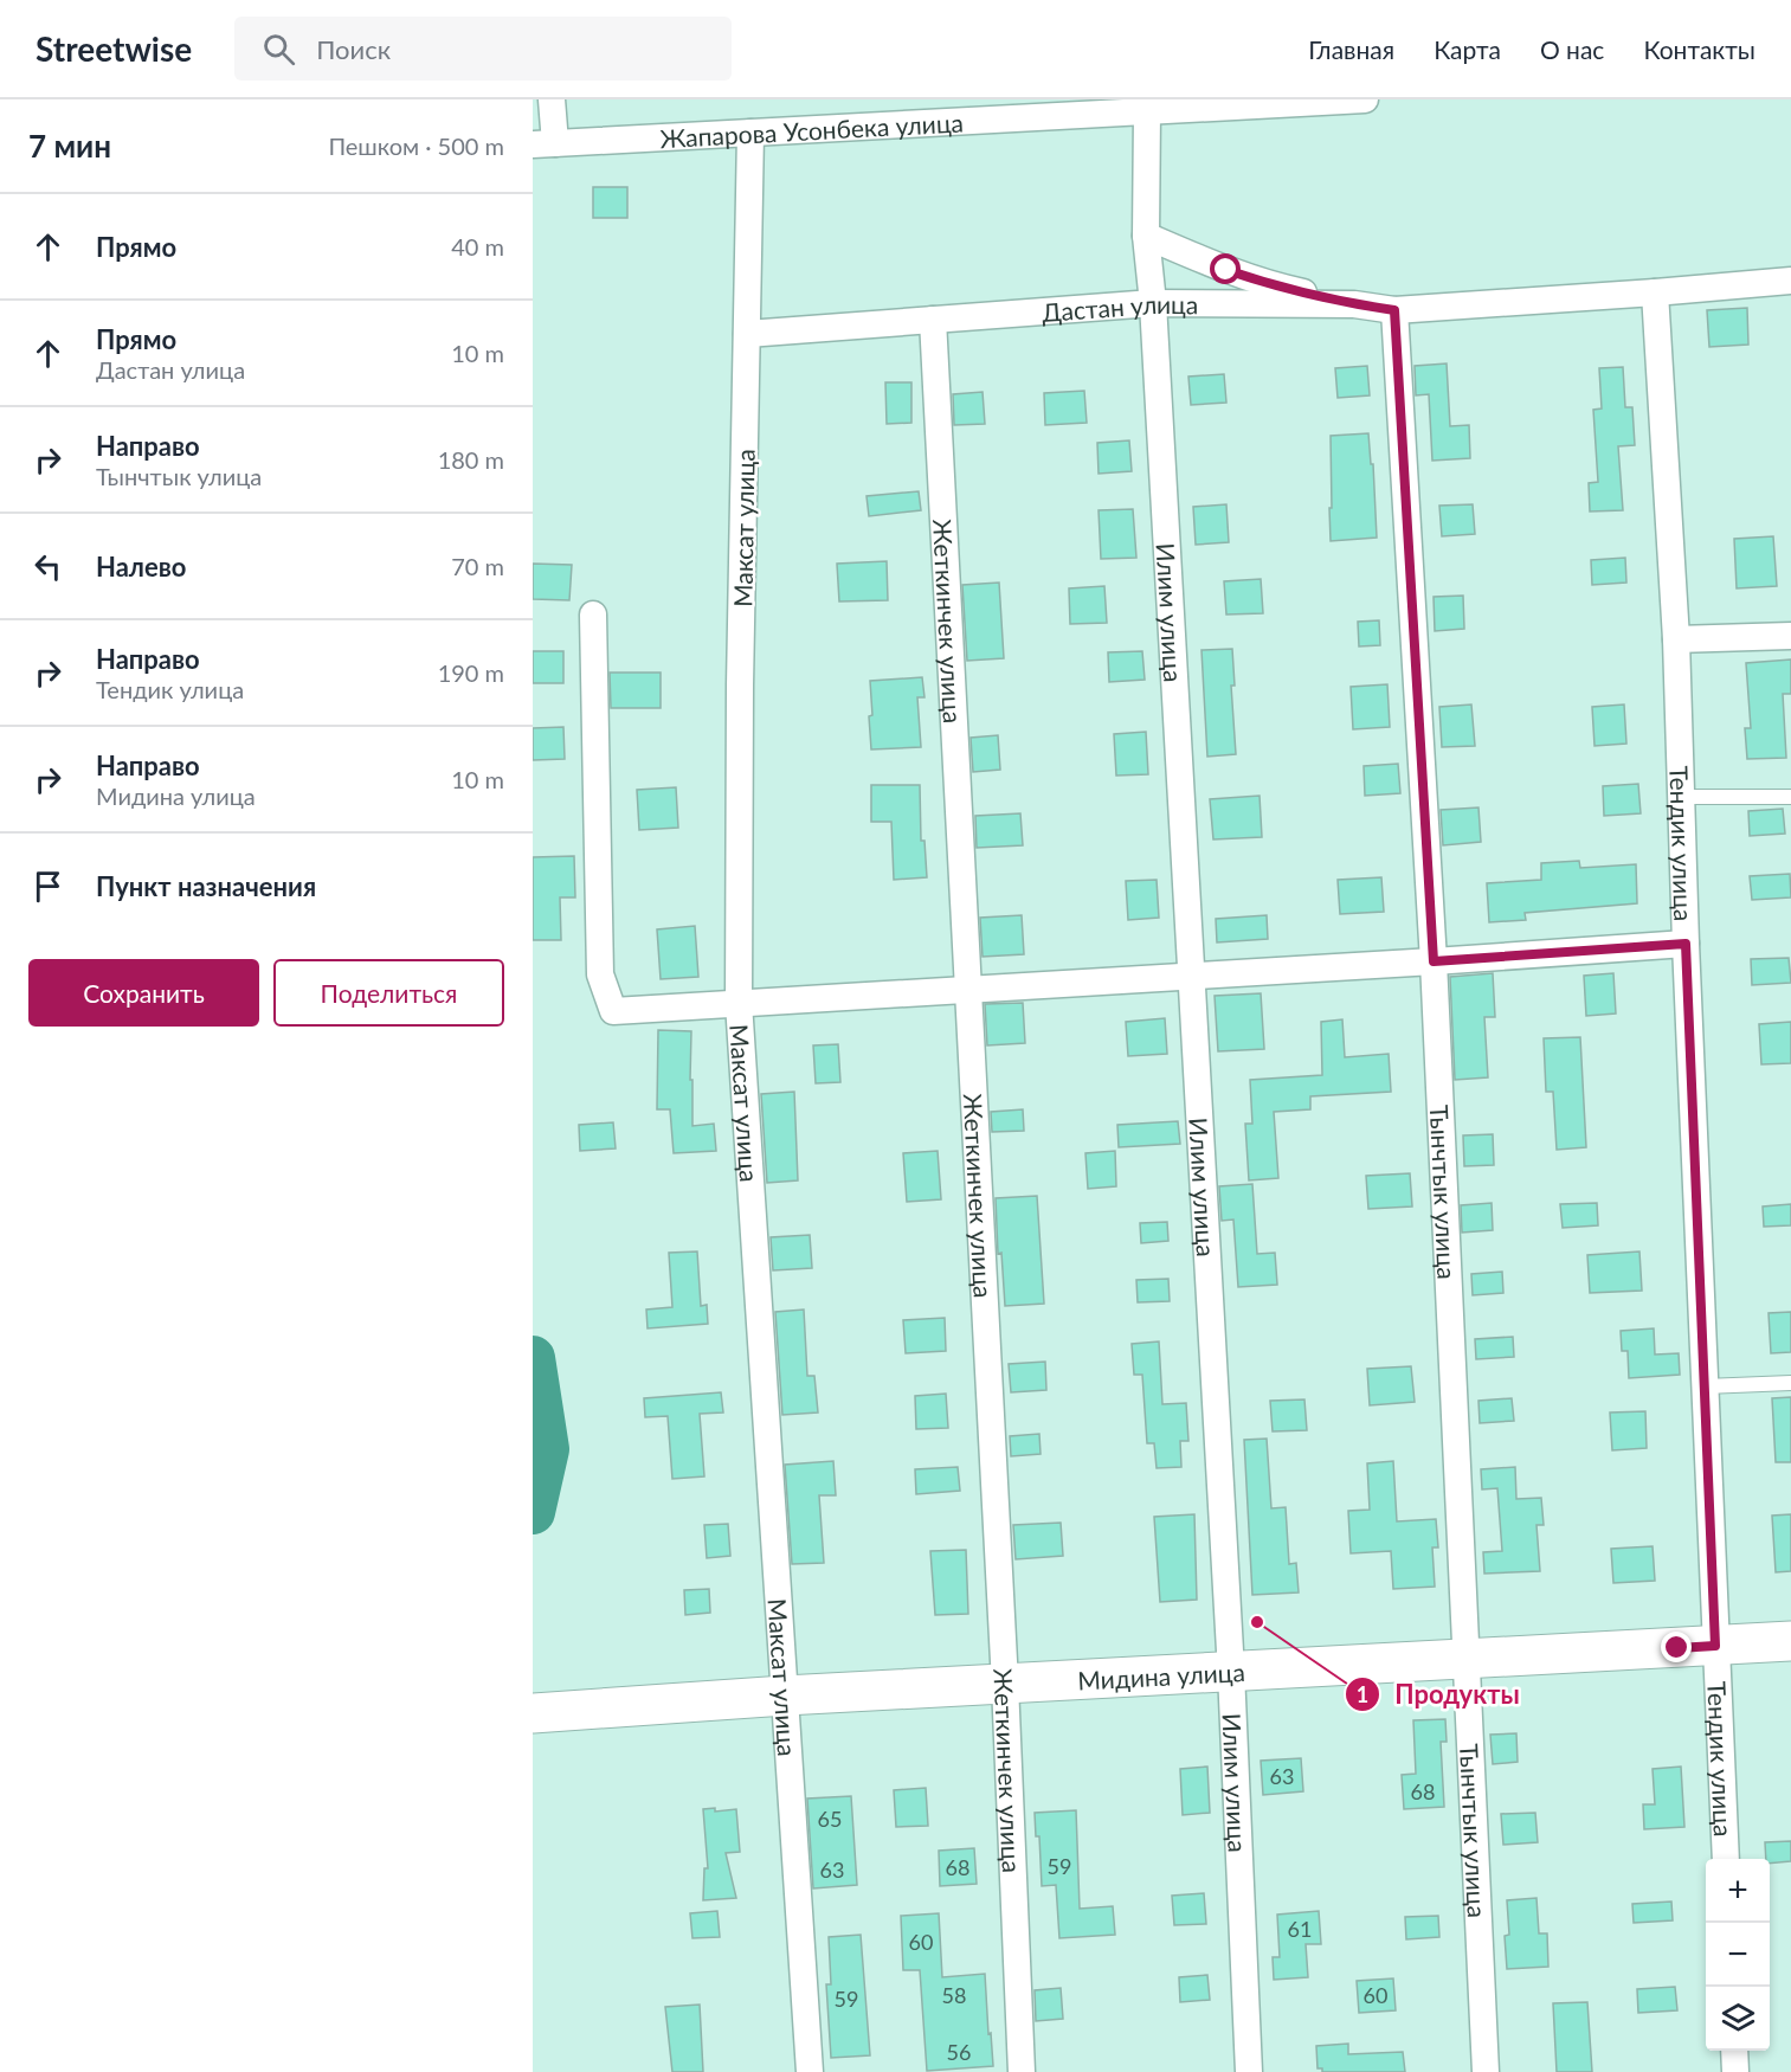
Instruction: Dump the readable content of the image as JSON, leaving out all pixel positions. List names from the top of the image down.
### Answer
{
  "streets": {
    "street": [
      "Жапарова Усонбека улица",
      "Дастан улица",
      "Максат улица",
      "Илим улица",
      "Жеткинчек улица",
      "Тендик улица",
      "Тынчтык улица",
      "Мидина улица"
    ]
  },
  "crossings": [
    ["Жапарова Усонбека улица", "Максат улица"],
    ["Жапарова Усонбека улица", "Илим улица"],
    ["Дастан улица", "Максат улица"],
    ["Дастан улица", "Илим улица"],
    ["Дастан улица", "Жеткинчек улица"],
    ["Дастан улица", "Тендик улица"],
    ["Дастан улица", "Тынчтык улица"],
    ["Максат улица", "Мидина улица"],
    ["Илим улица", "Мидина улица"],
    ["Жеткинчек улица", "Мидина улица"],
    ["Тендик улица", "Мидина улица"],
    ["Тынчтык улица", "Мидина улица"]
  ],
  "places": ["Продукты"],
  "house_numbers": [
    "63",
    "68",
    "65",
    "59",
    "68",
    "63",
    "61",
    "60",
    "58",
    "60",
    "59",
    "56"
  ],
  "page": {
    "header": "Streetwise",
    "search": "Поиск",
    "nav": [
      "Главная",
      "Карта",
      "О нас",
      "Контакты"
    ],
    "heading": ["7 мин", "Пешком · 500 m"],
    "list": [
      ["Прямо", "40 m"],
      ["Прямо", "Дастан улица", "10 m"],
      ["Направо", "Тынчтык улица", "180 m"],
      ["Налево", "70 m"],
      ["Направо", "Тендик улица", "190 m"],
      ["Направо", "Мидина улица", "10 m"],
      "Пункт назначения"
    ],
    "buttons": ["Сохранить", "Поделиться"],
    "map_buttons": ["+", "−"]
  }
}
